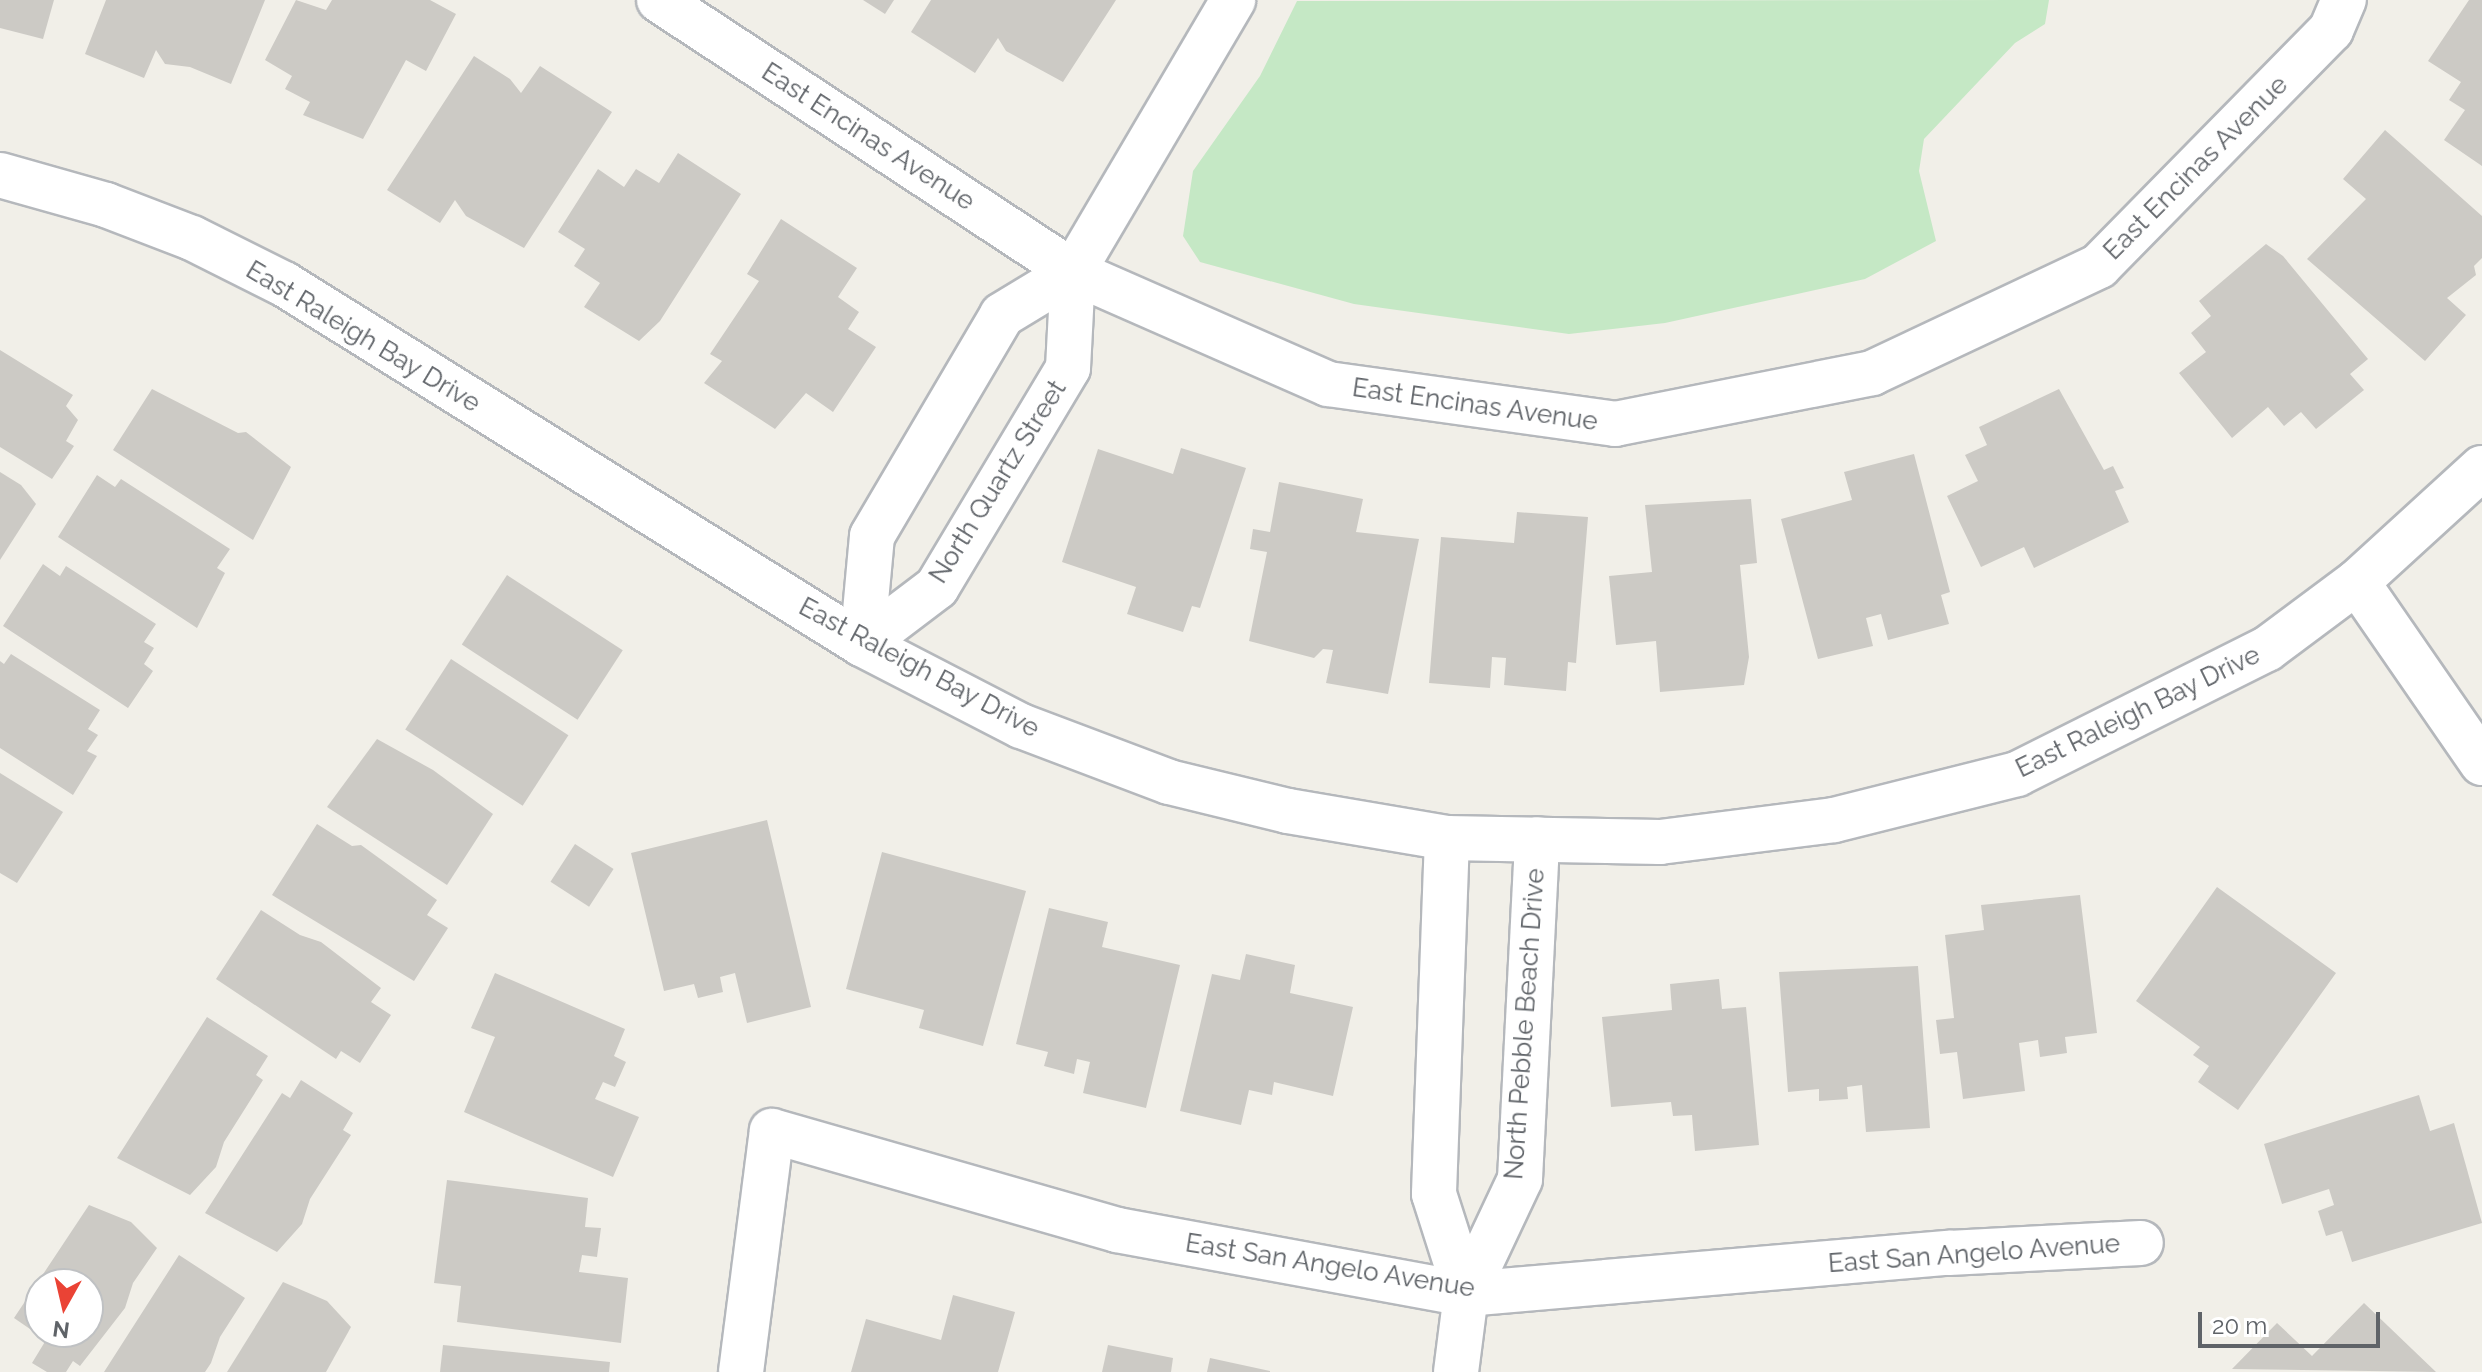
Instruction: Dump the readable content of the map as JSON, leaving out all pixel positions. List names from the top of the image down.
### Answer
{
  "streets": {
    "street": [
      "East Encinas Avenue",
      "East Raleigh Bay Drive",
      "North Quartz Street",
      "North Pebble Beach Drive",
      "East San Angelo Avenue"
    ]
  },
  "crossings": [
    ["East Encinas Avenue", "North Quartz Street"],
    ["East Raleigh Bay Drive", "North Quartz Street"],
    ["East Raleigh Bay Drive", "North Pebble Beach Drive"],
    ["North Pebble Beach Drive", "East San Angelo Avenue"]
  ],
  "scale_bar": "20 m",
  "north": "bottom"
}
